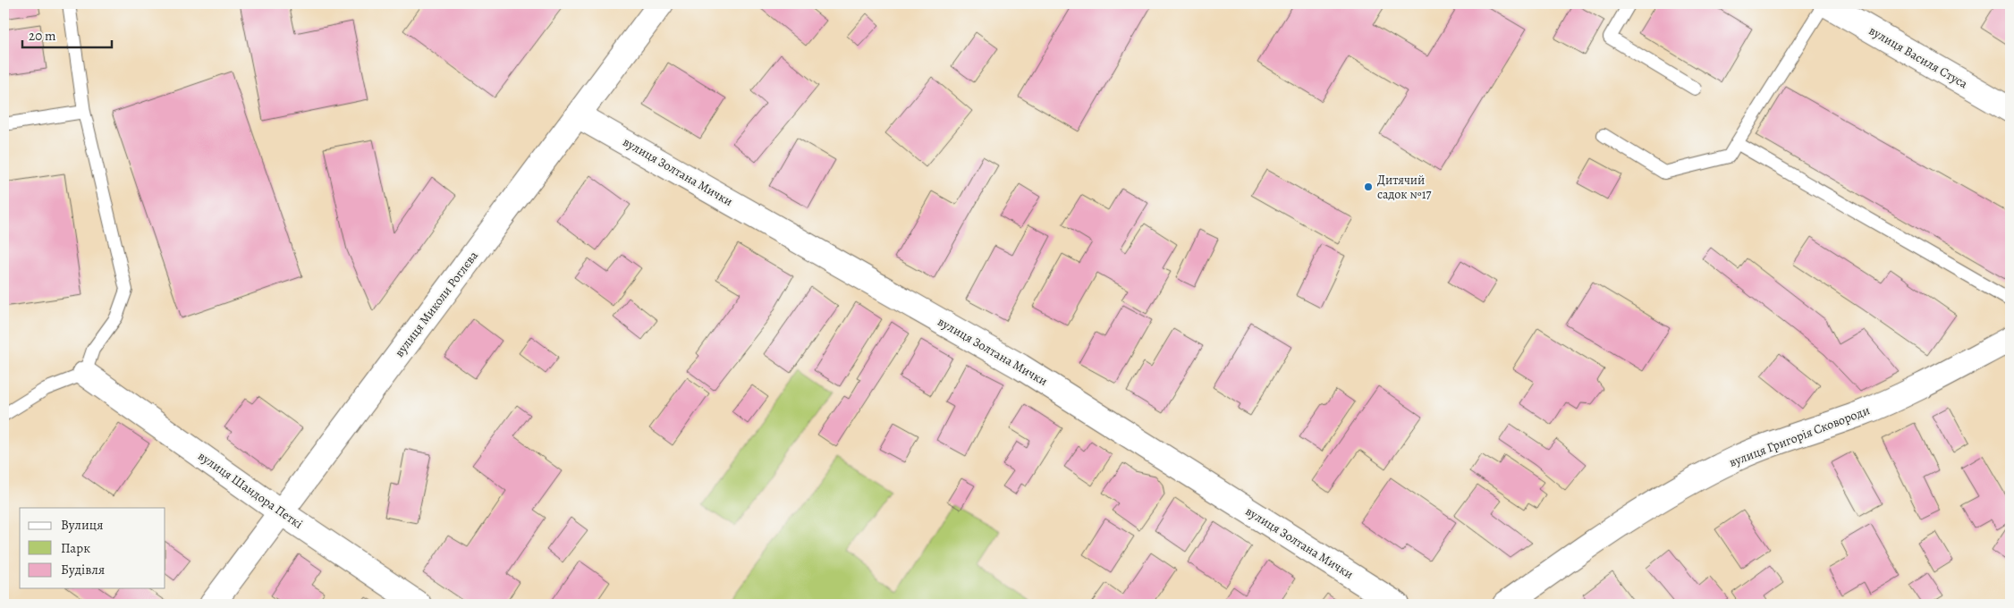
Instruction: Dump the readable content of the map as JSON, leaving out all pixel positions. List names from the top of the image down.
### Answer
{
  "streets": {
    "street": [
      "вулиця Василя Стуса",
      "вулиця Золтана Мички",
      "вулиця Миколи Роглєва",
      "вулиця Григорія Сковороди",
      "вулиця Шандора Петкі"
    ]
  },
  "crossings": [
    ["вулиця Золтана Мички", "вулиця Миколи Роглєва"],
    ["вулиця Миколи Роглєва", "вулиця Шандора Петкі"]
  ],
  "places": ["Дитячий садок №17"],
  "legend": ["Вулиця", "Парк", "Будівля"],
  "scale_bar": "20 m"
}
